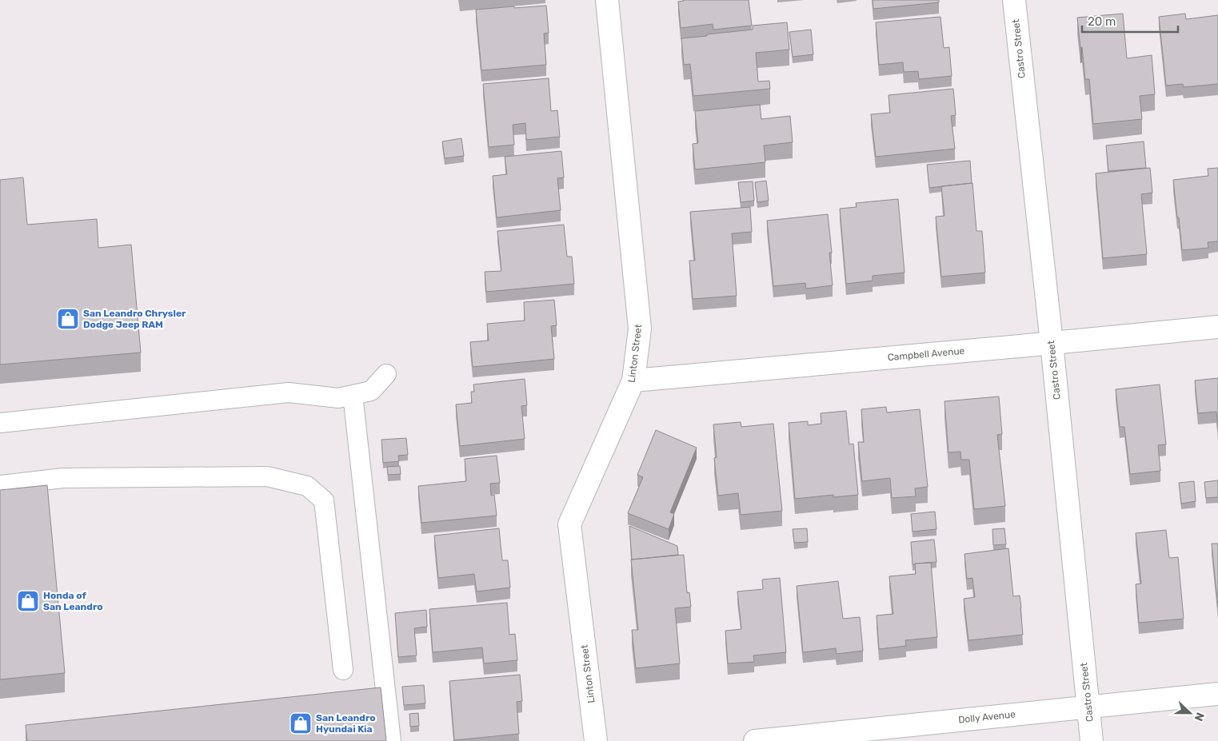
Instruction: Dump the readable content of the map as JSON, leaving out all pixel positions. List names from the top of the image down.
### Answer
{
  "streets": {
    "street": [
      "Castro Street",
      "Linton Street",
      "Campbell Avenue",
      "Dolly Avenue"
    ]
  },
  "crossings": [
    ["Castro Street", "Campbell Avenue"],
    ["Castro Street", "Dolly Avenue"],
    ["Linton Street", "Campbell Avenue"]
  ],
  "places": {
    "shop": ["San Leandro Chrysler Dodge Jeep RAM", "Honda of San Leandro", "San Leandro Hyundai Kia"]
  },
  "scale_bar": "20 m",
  "north": "right"
}
